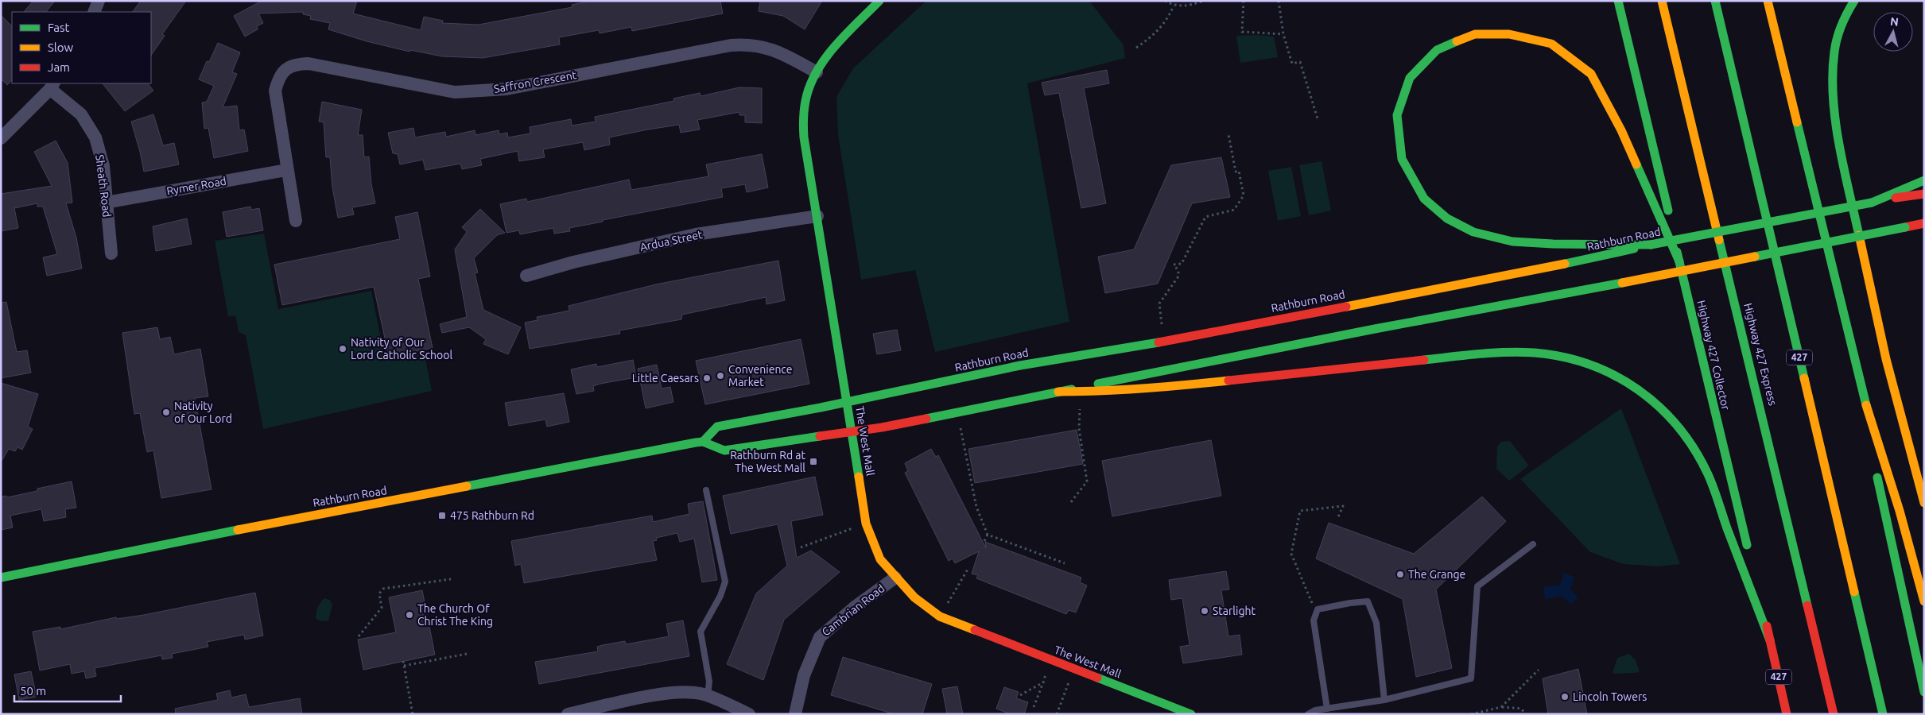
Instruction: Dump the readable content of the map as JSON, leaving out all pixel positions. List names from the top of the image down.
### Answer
{
  "streets": {
    "main road": [
      "Rathburn Road",
      "Highway 427 Express",
      "Highway 427 Collector",
      "427",
      "The West Mall"
    ],
    "street": [
      "Saffron Crescent",
      "Sheath Road",
      "Rymer Road",
      "Ardua Street",
      "Cambrian Road"
    ]
  },
  "crossings": [
    ["Saffron Crescent", "Rymer Road"],
    ["Saffron Crescent", "The West Mall"],
    ["Sheath Road", "Rymer Road"],
    ["Rathburn Road", "The West Mall"],
    ["Ardua Street", "The West Mall"],
    ["The West Mall", "Cambrian Road"]
  ],
  "places": {
    "other": [
      "Nativity of Our Lord Catholic School",
      "Convenience Market",
      "Little Caesars",
      "Nativity of Our Lord",
      "The Grange",
      "Starlight",
      "The Church Of Christ The King",
      "Lincoln Towers"
    ],
    "transit": ["Rathburn Rd at The West Mall", "475 Rathburn Rd"]
  },
  "legend": ["Fast", "Slow", "Jam"],
  "scale_bar": "50 m",
  "north": "top"
}
